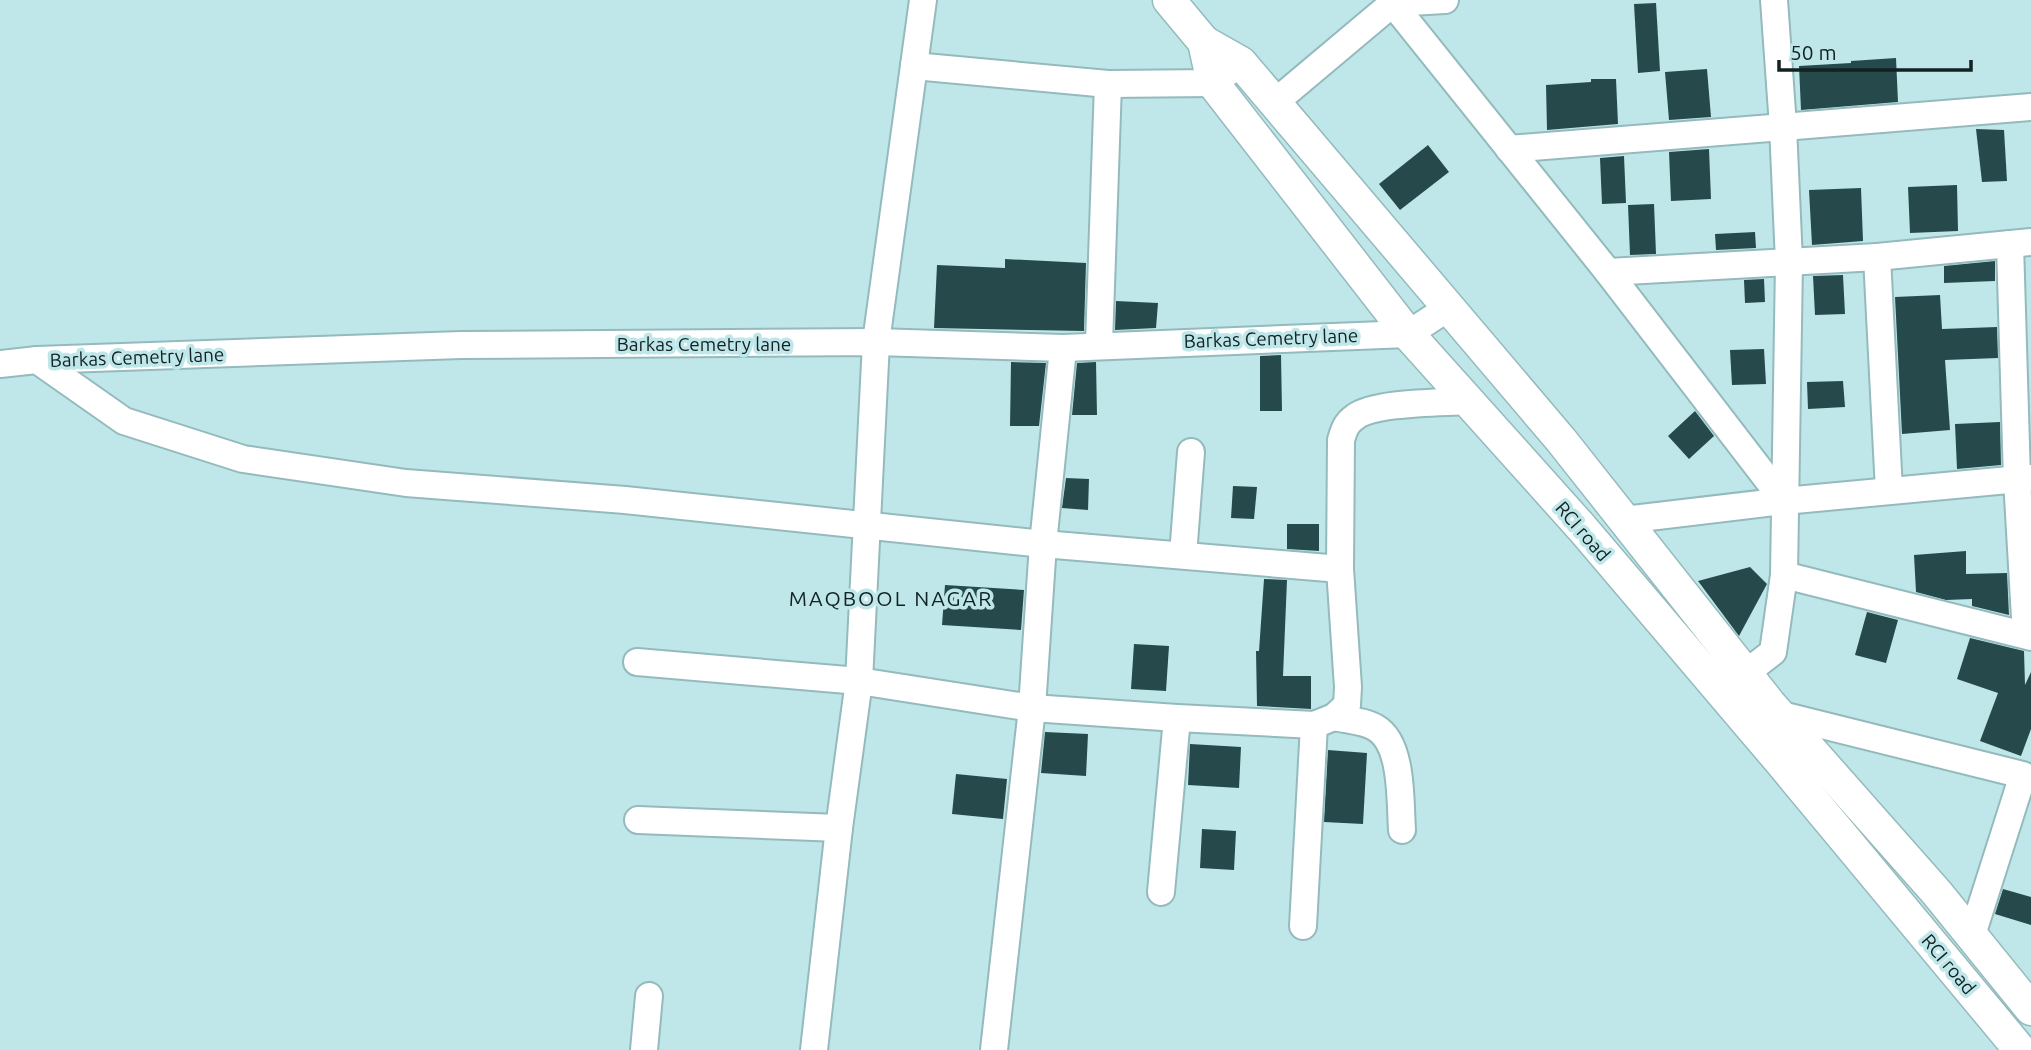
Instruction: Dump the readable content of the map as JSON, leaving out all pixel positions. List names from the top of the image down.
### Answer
{
  "streets": {
    "street": ["Barkas Cemetry lane", "RCI road"]
  },
  "crossings": [
    ["Barkas Cemetry lane", "RCI road"]
  ],
  "districts": ["MAQBOOL NAGAR"],
  "scale_bar": "50 m"
}
